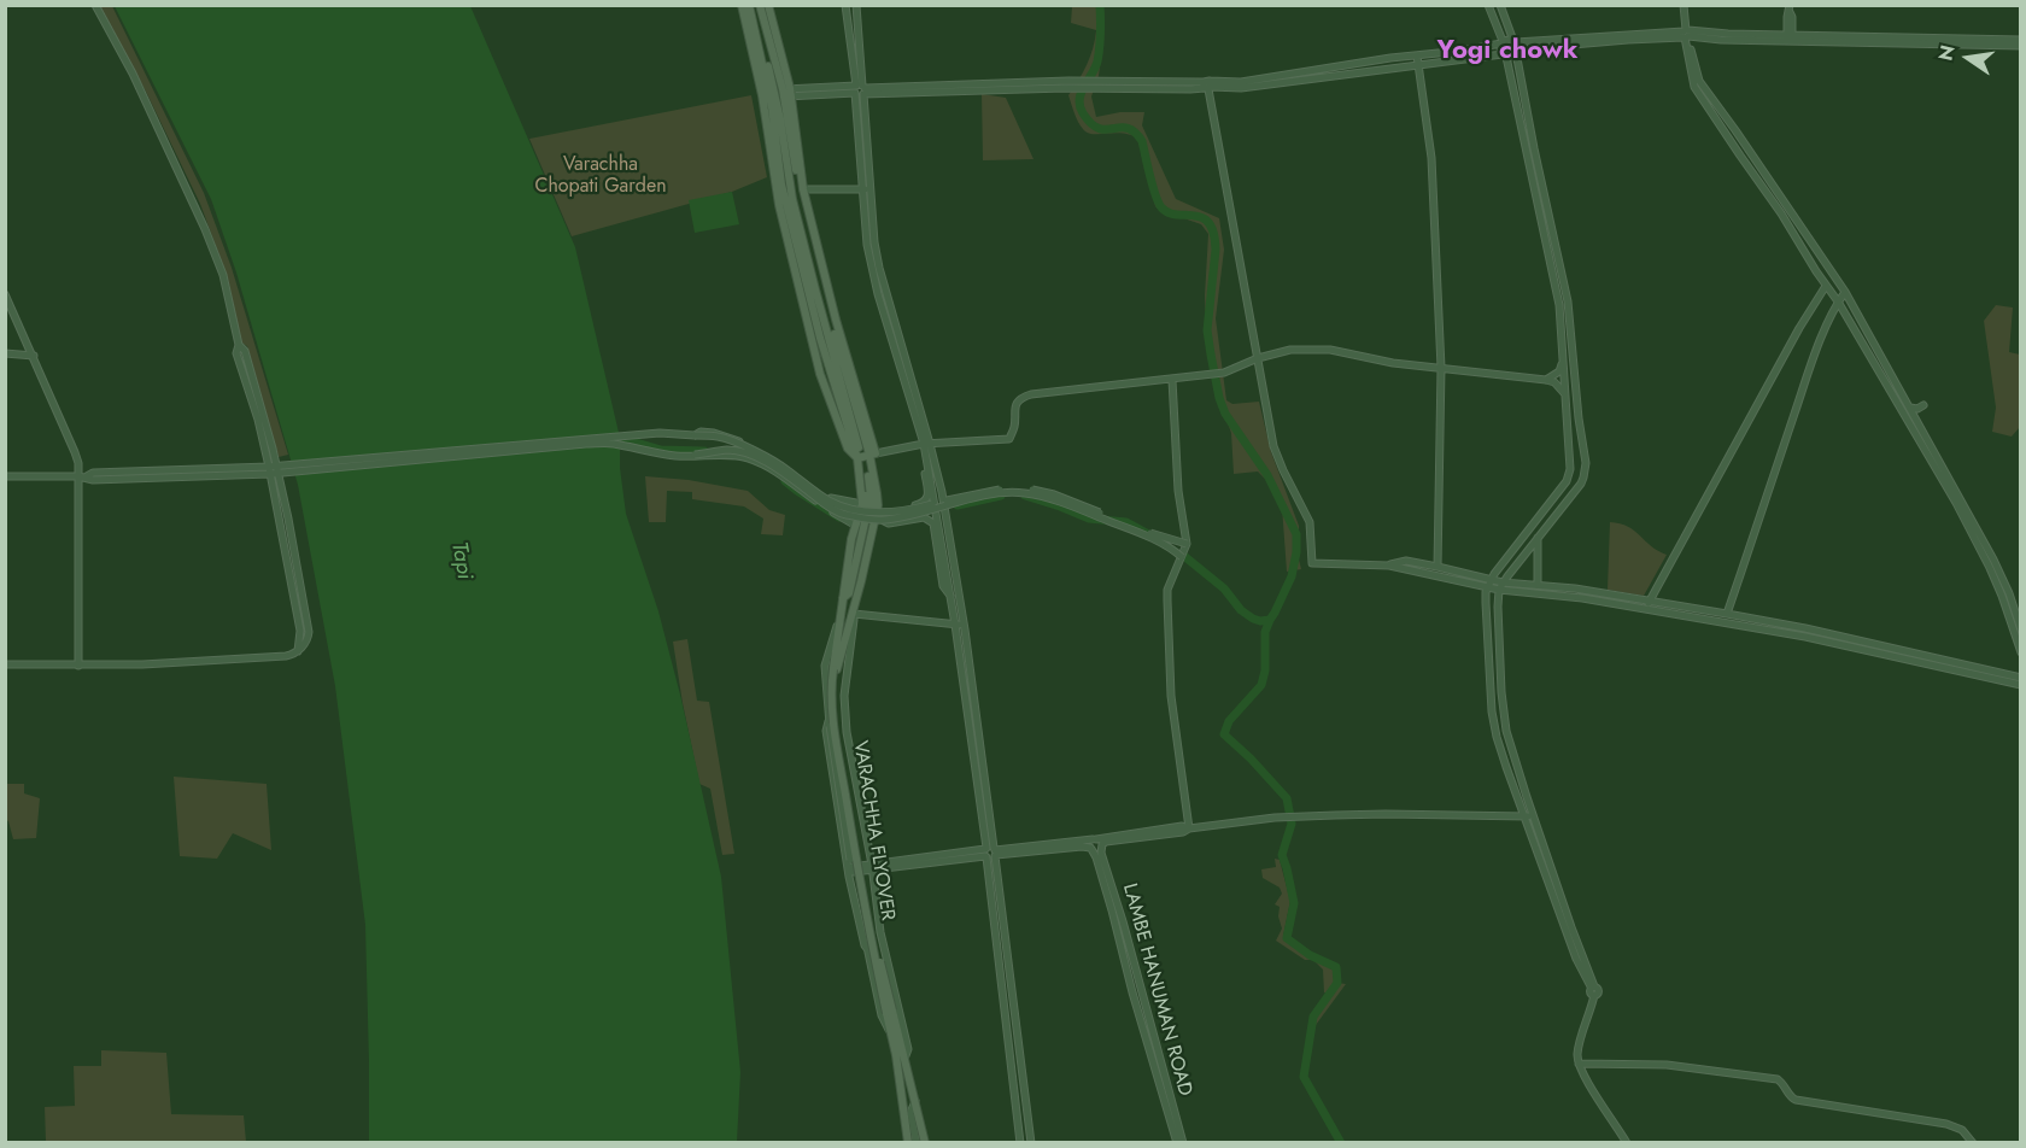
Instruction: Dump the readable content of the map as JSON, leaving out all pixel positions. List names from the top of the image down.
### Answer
{
  "streets": {
    "main road": ["VARACHHA FLYOVER"],
    "street": ["LAMBE HANUMAN ROAD"]
  },
  "districts": ["Yogi chowk"],
  "water": ["Tapi"],
  "parks": ["Varachha Chopati Garden"],
  "north": "left"
}
